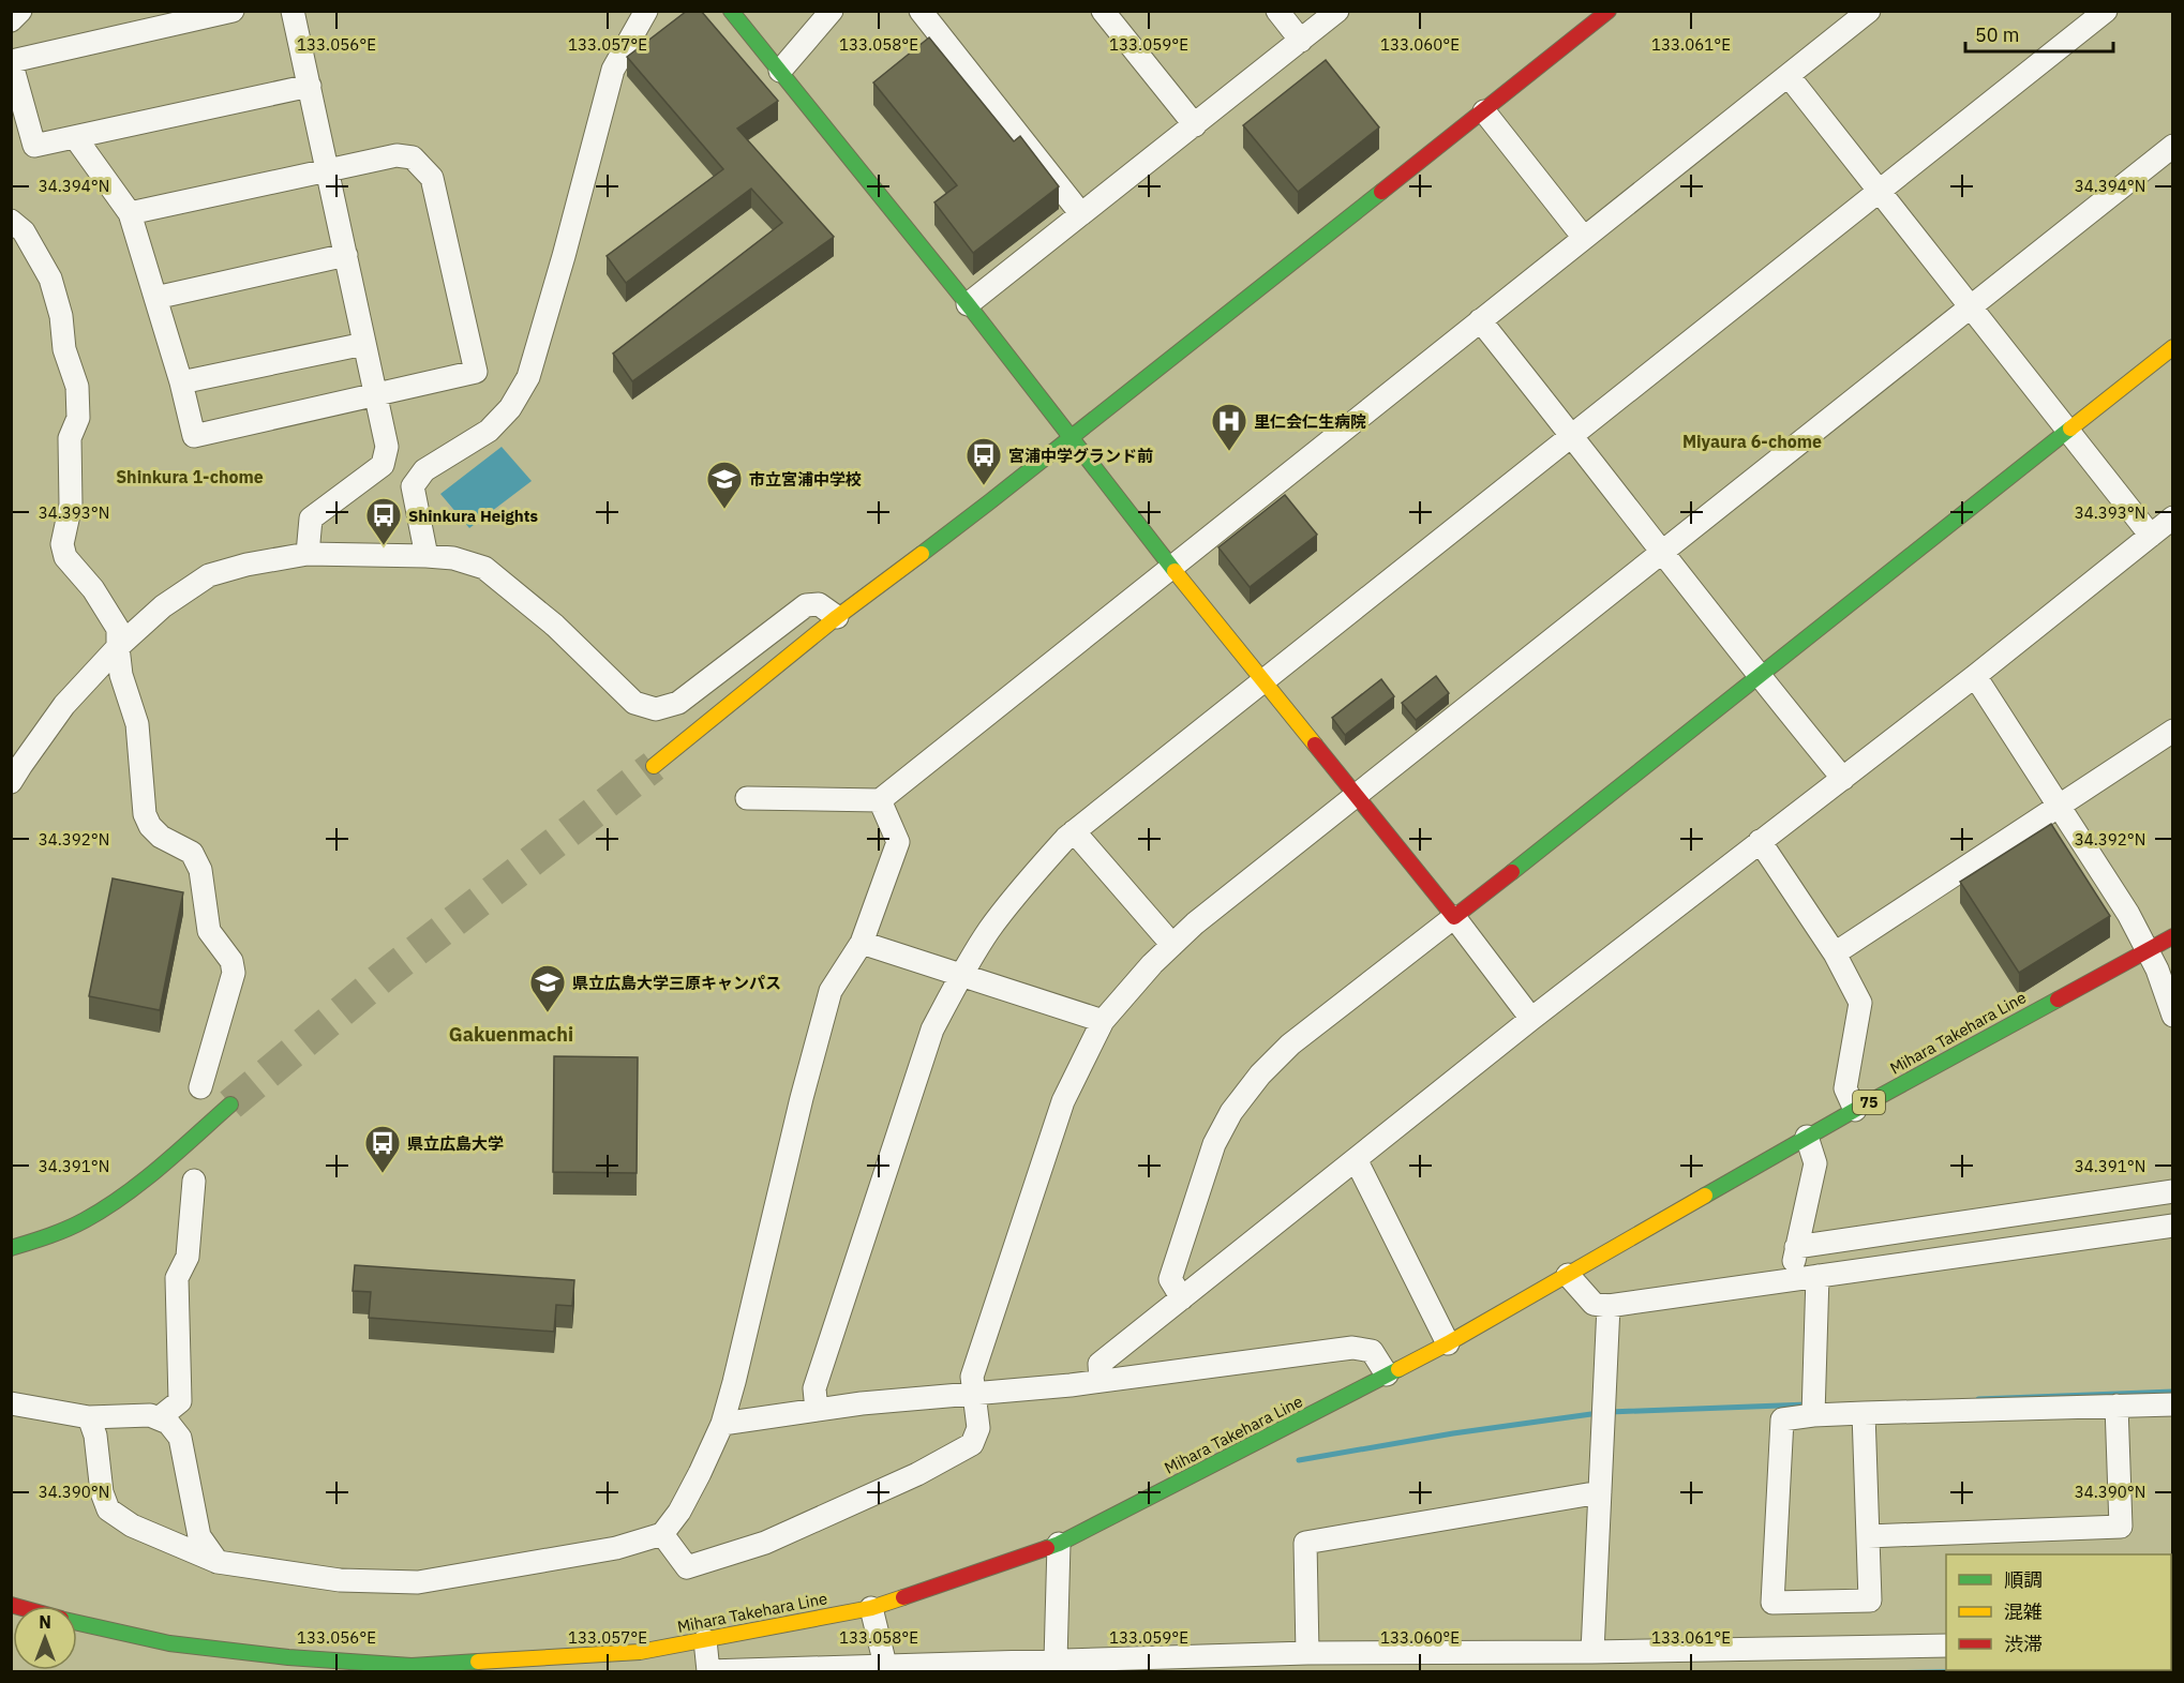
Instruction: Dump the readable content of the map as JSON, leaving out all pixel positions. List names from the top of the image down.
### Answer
{
  "streets": {
    "street": ["Mihara Takehara Line", "75"]
  },
  "districts": ["Miyaura 6-chome", "Shinkura 1-chome", "Gakuenmachi"],
  "places": {
    "hospital": ["里仁会仁生病院"],
    "bus stop": ["宮浦中学グランド前", "Shinkura Heights", "県立広島大学"],
    "school or university": ["市立宮浦中学校", "県立広島大学三原キャンパス"]
  },
  "legend": ["順調", "混雑", "渋滞"],
  "scale_bar": "50 m",
  "north": "top",
  "coordinates": [
    "133.056°E",
    "133.057°E",
    "133.058°E",
    "133.059°E",
    "133.060°E",
    "133.061°E",
    "34.394°N",
    "34.393°N",
    "34.392°N",
    "34.391°N",
    "34.390°N"
  ]
}
